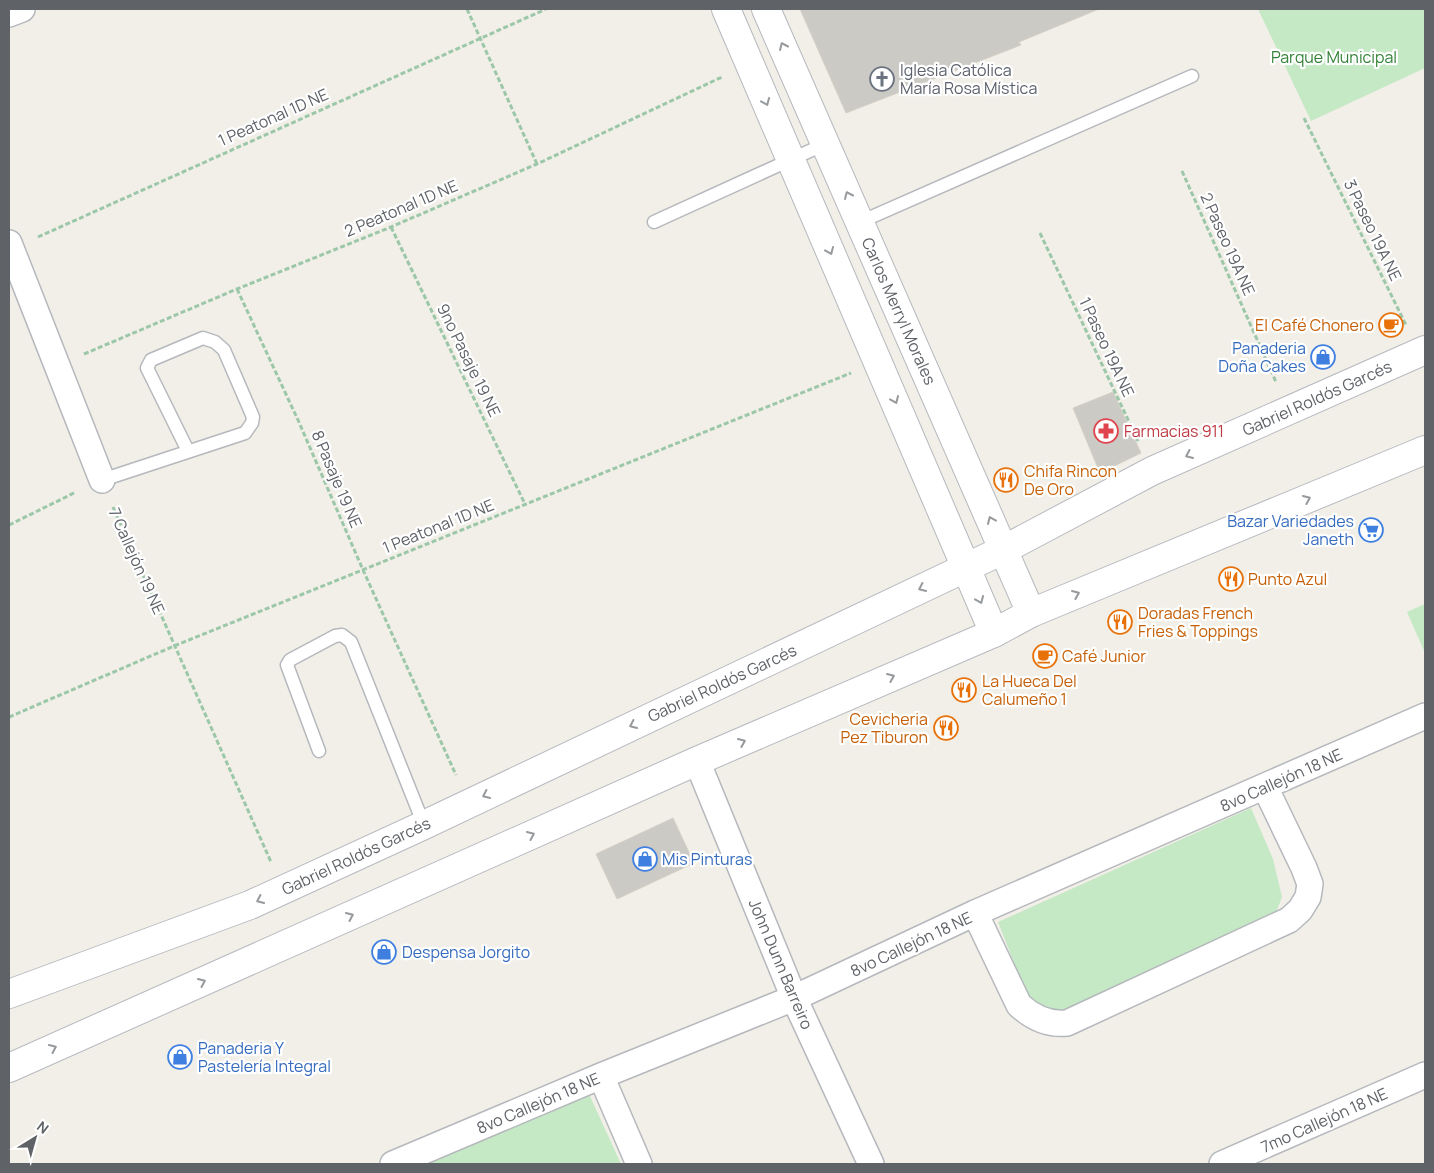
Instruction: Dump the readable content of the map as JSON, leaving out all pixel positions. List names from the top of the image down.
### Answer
{
  "streets": {
    "main road": ["Carlos Merryl Morales", "Gabriel Roldós Garcés"],
    "street": ["8vo Callejón 18 NE", "John Dunn Barreiro", "7mo Callejón 18 NE"],
    "path": [
      "1 Peatonal 1D NE",
      "2 Peatonal 1D NE",
      "3 Paseo 19A NE",
      "2 Paseo 19A NE",
      "1 Paseo 19A NE",
      "9no Pasaje 19 NE",
      "8 Pasaje 19 NE",
      "7 Callejón 19 NE"
    ]
  },
  "crossings": [
    ["1 Peatonal 1D NE", "9no Pasaje 19 NE"],
    ["1 Peatonal 1D NE", "8 Pasaje 19 NE"],
    ["1 Peatonal 1D NE", "7 Callejón 19 NE"],
    ["2 Peatonal 1D NE", "9no Pasaje 19 NE"],
    ["2 Peatonal 1D NE", "8 Pasaje 19 NE"],
    ["3 Paseo 19A NE", "Gabriel Roldós Garcés"],
    ["2 Paseo 19A NE", "Gabriel Roldós Garcés"],
    ["Carlos Merryl Morales", "Gabriel Roldós Garcés"],
    ["1 Paseo 19A NE", "Gabriel Roldós Garcés"],
    ["8vo Callejón 18 NE", "John Dunn Barreiro"]
  ],
  "parks": ["Parque Municipal"],
  "places": {
    "church": ["Iglesia Católica María Rosa Mística"],
    "cafe": ["El Café Chonero", "Café Junior"],
    "shop": [
      "Panaderia Doña Cakes",
      "Mis Pinturas",
      "Despensa Jorgito",
      "Panaderia Y Pastelería Integral"
    ],
    "pharmacy": ["Farmacias 911"],
    "restaurant": [
      "Chifa Rincon De Oro",
      "Punto Azul",
      "Doradas French Fries & Toppings",
      "La Hueca Del Calumeño 1",
      "Cevicheria Pez Tiburon"
    ],
    "supermarket": ["Bazar Variedades Janeth"]
  },
  "north": "top right"
}
